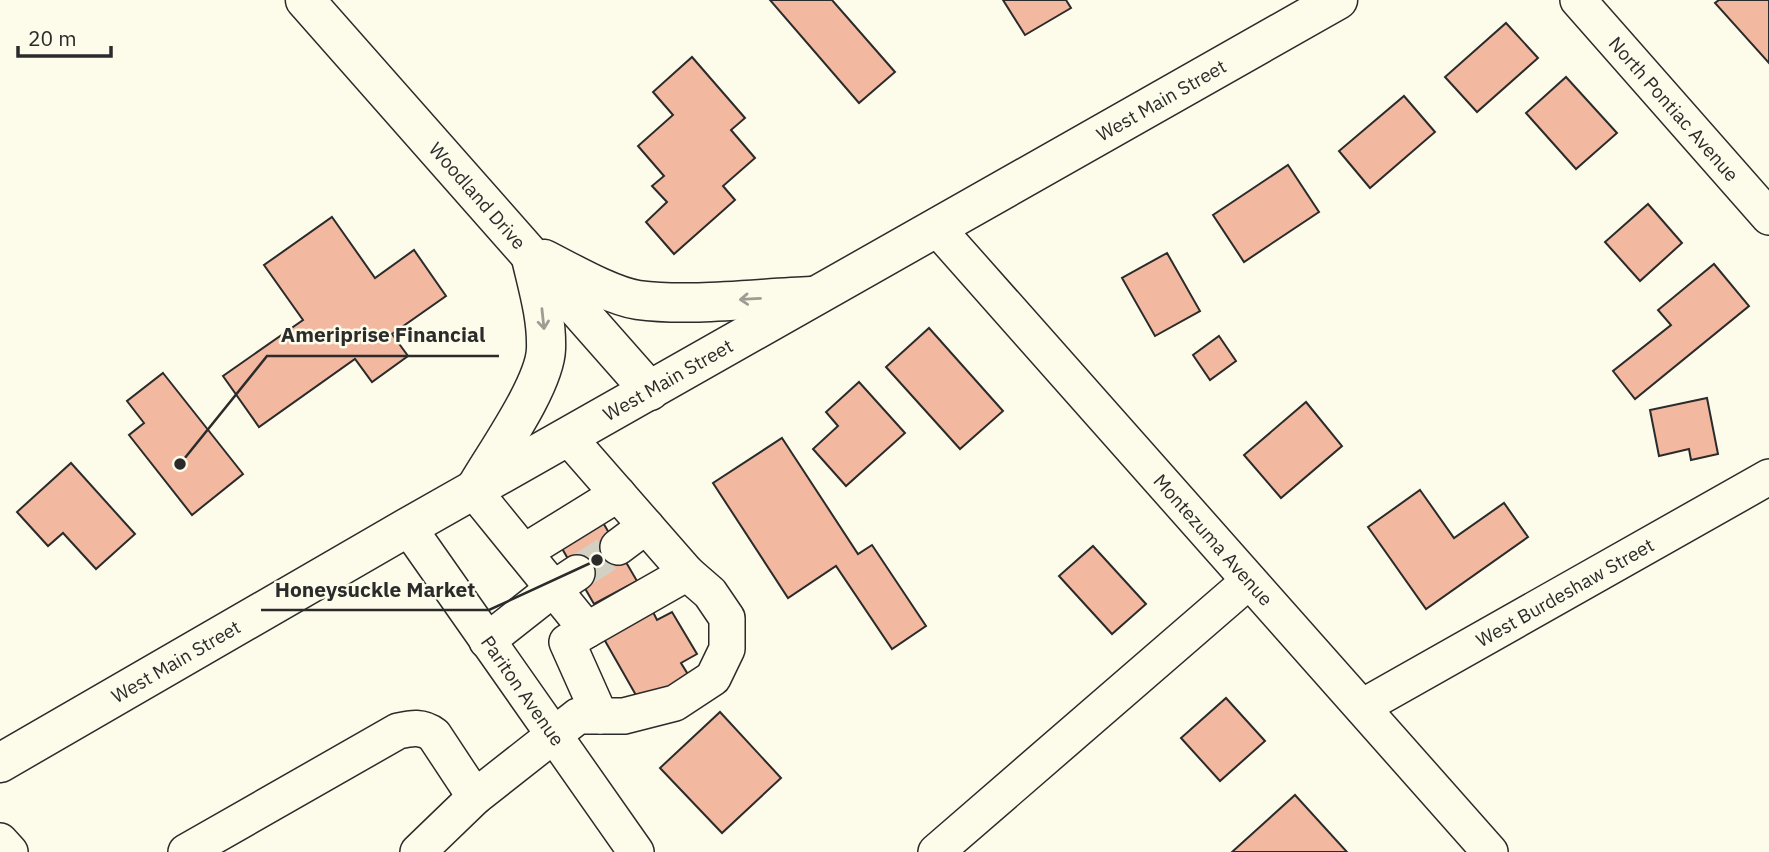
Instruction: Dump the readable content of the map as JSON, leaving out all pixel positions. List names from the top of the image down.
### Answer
{
  "streets": {
    "main road": ["West Main Street", "Woodland Drive"],
    "street": [
      "North Pontiac Avenue",
      "Montezuma Avenue",
      "West Burdeshaw Street",
      "Pariton Avenue"
    ]
  },
  "crossings": [
    ["West Main Street", "Woodland Drive"],
    ["West Main Street", "Montezuma Avenue"],
    ["West Main Street", "Pariton Avenue"],
    ["Montezuma Avenue", "West Burdeshaw Street"]
  ],
  "places": ["Ameriprise Financial", "Honeysuckle Market"],
  "scale_bar": "20 m"
}
